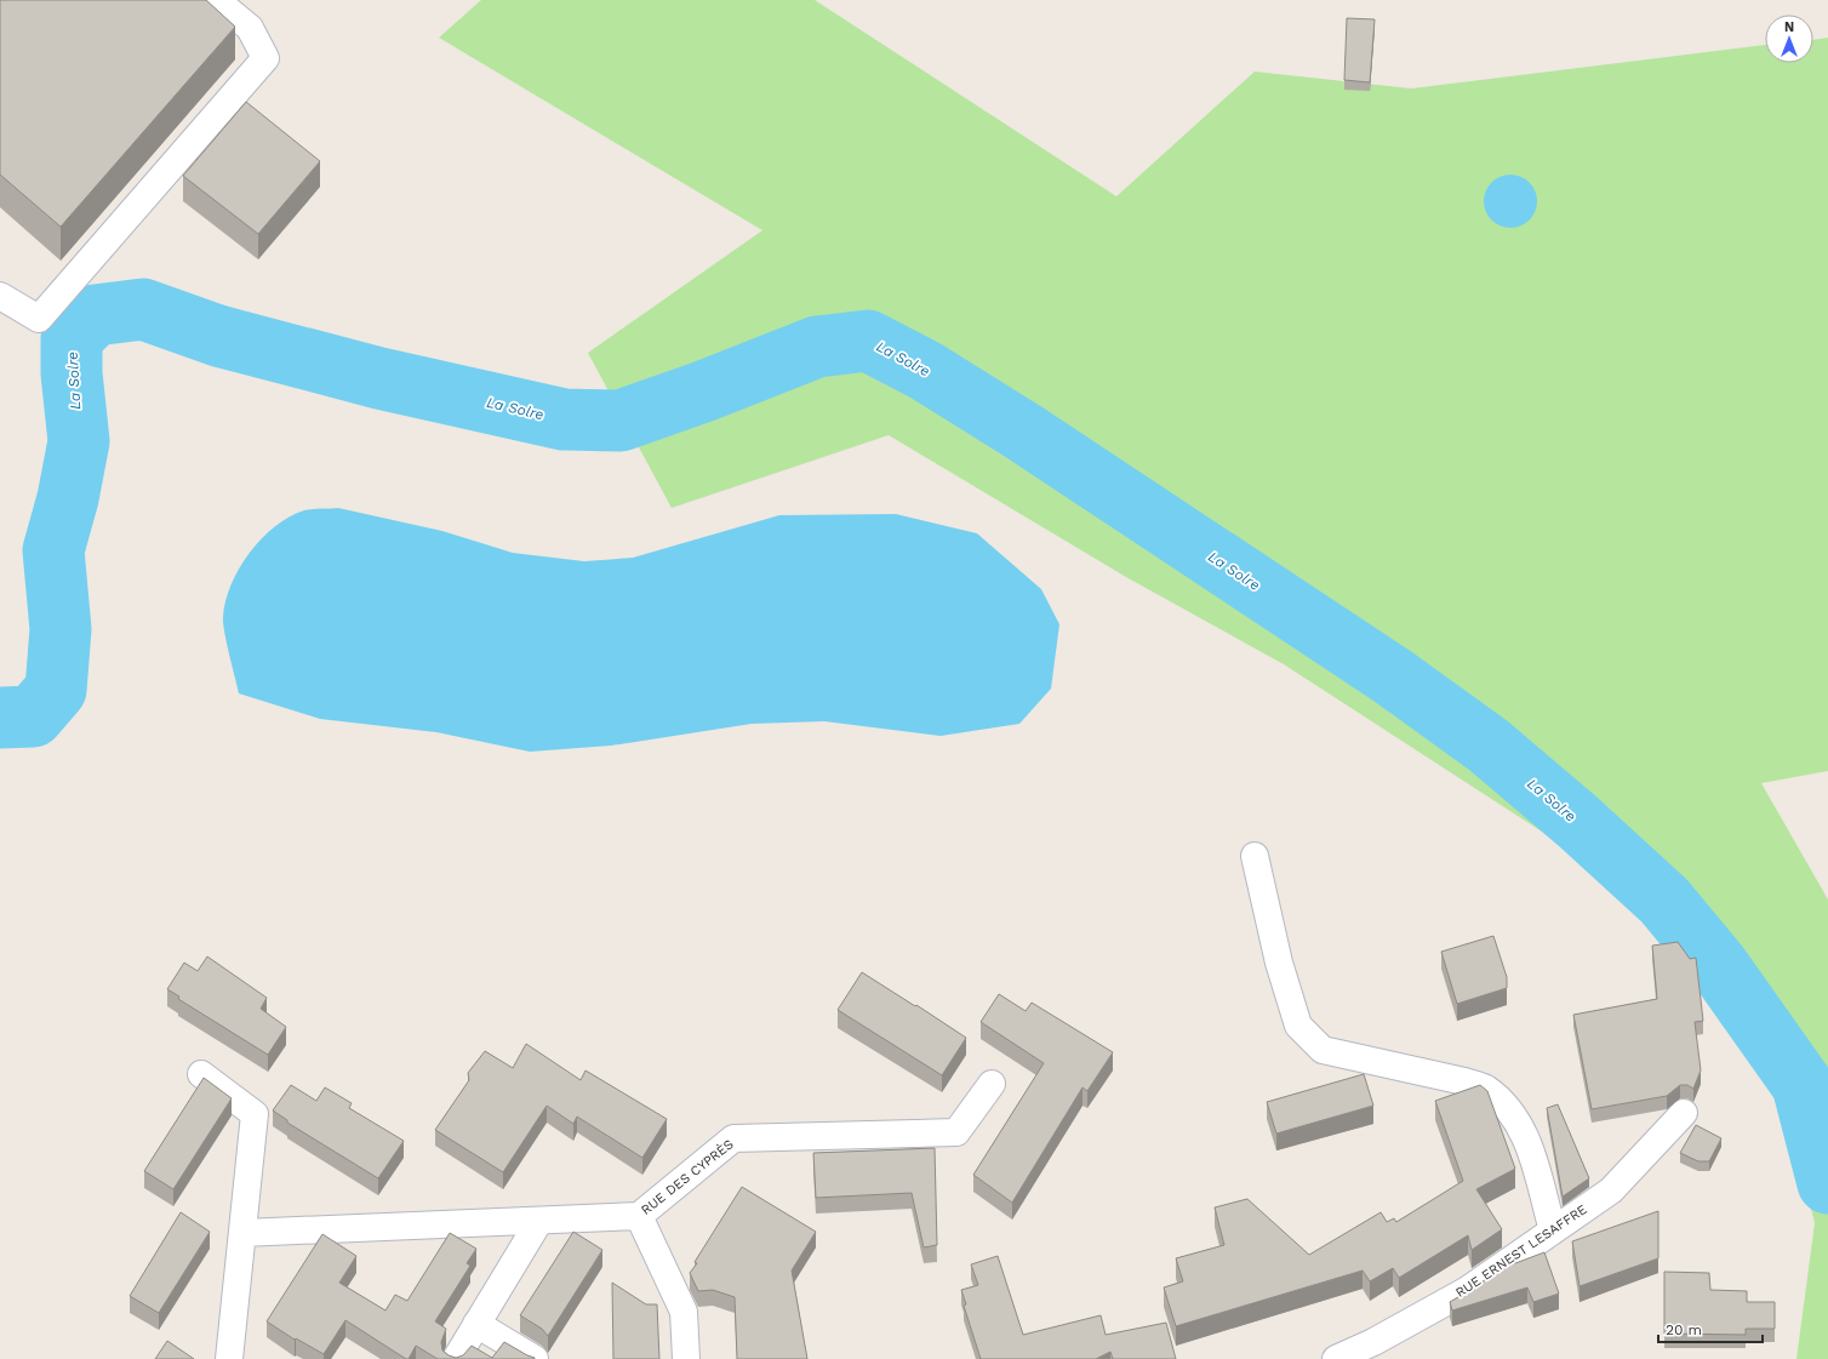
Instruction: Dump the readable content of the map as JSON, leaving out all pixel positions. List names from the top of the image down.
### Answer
{
  "streets": {
    "street": ["RUE DES CYPRÈS", "RUE ERNEST LESAFFRE"]
  },
  "water": ["La Solre"],
  "scale_bar": "20 m",
  "north": "top"
}
